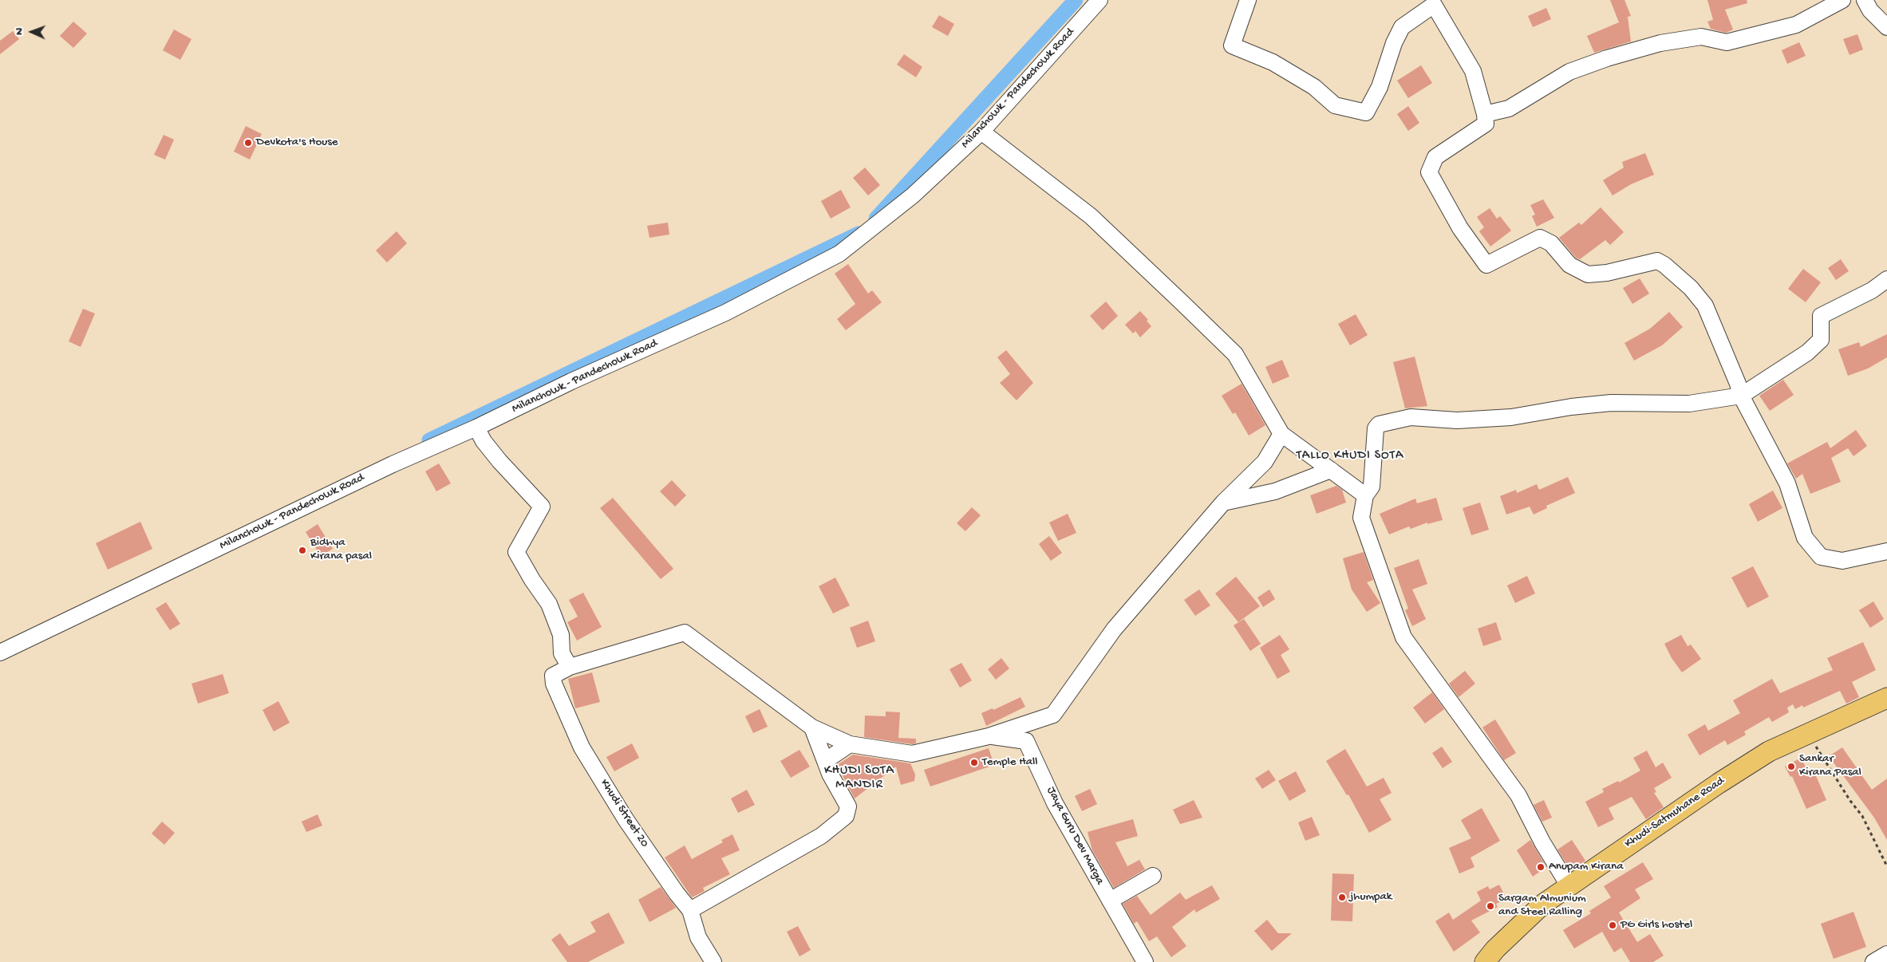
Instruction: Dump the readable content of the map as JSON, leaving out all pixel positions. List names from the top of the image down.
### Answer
{
  "streets": {
    "main road": ["Khudi-Satmuhane Road"],
    "street": ["Milanchowk - Pandechowk Road", "Khudi Street 20", "Jaya Guru Dev Marga"]
  },
  "districts": ["TALLO KHUDI SOTA", "KHUDI SOTA MANDIR"],
  "places": [
    "Devkota's House",
    "Bidhya Kirana pasal",
    "Temple Hall",
    "Sankar Kirana Pasal",
    "Anupam Kirana",
    "jhumpak",
    "Sargam Almunium and Steel Ralling",
    "PG Girls hostel"
  ],
  "north": "left"
}
